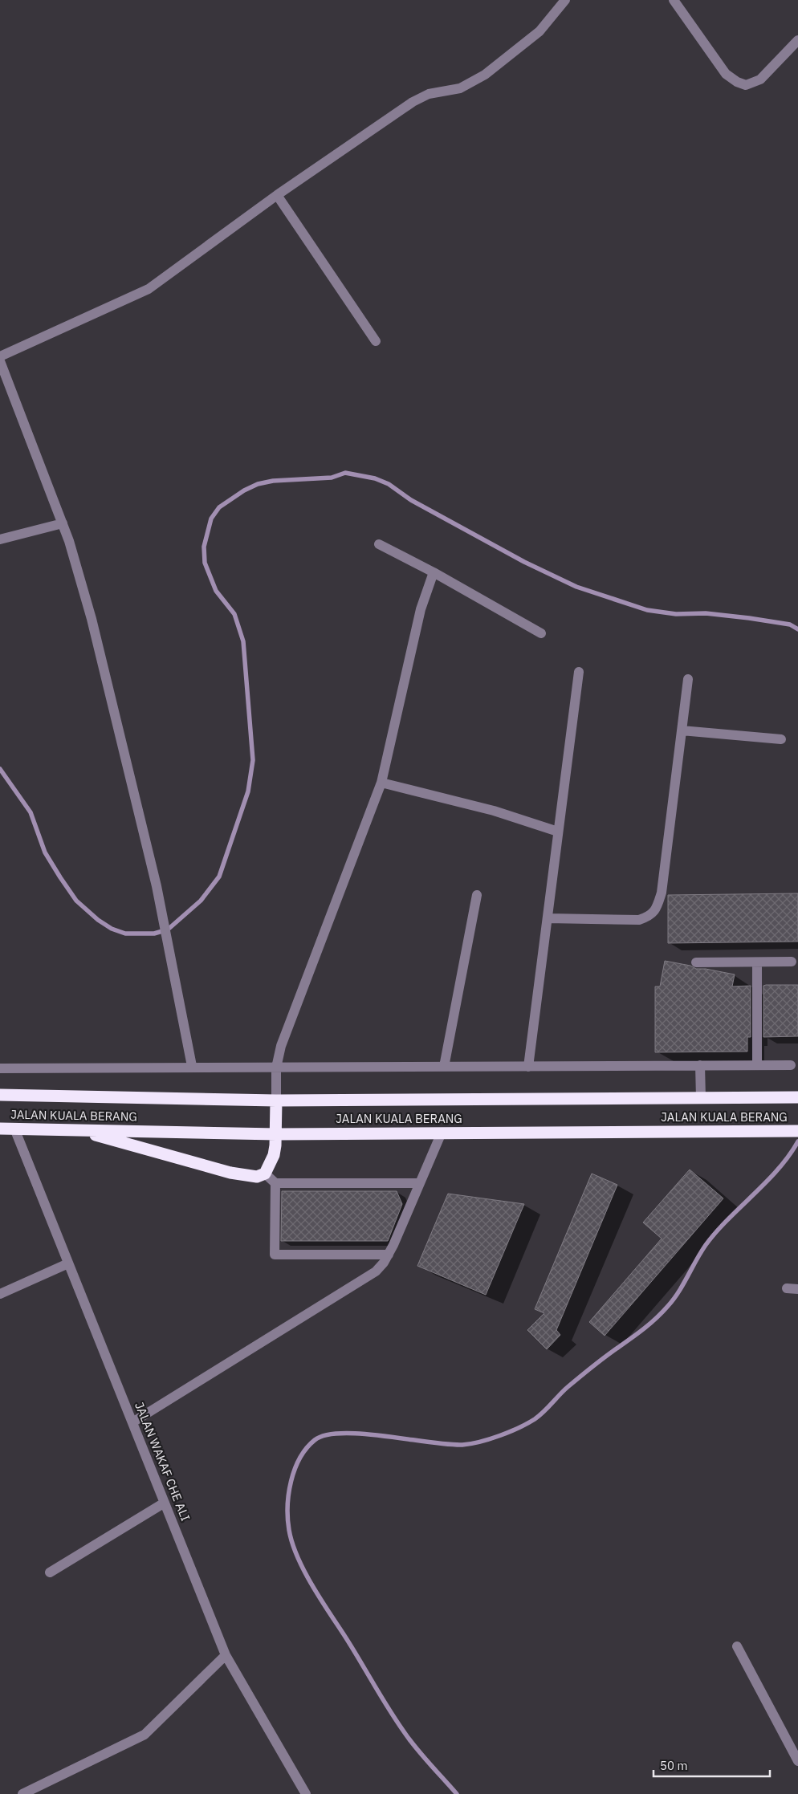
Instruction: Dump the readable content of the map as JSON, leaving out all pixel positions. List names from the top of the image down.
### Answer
{
  "streets": {
    "highway": ["JALAN KUALA BERANG"],
    "street": ["JALAN WAKAF CHE ALI"]
  },
  "crossings": [
    ["JALAN KUALA BERANG", "JALAN WAKAF CHE ALI"]
  ],
  "scale_bar": "50 m"
}
